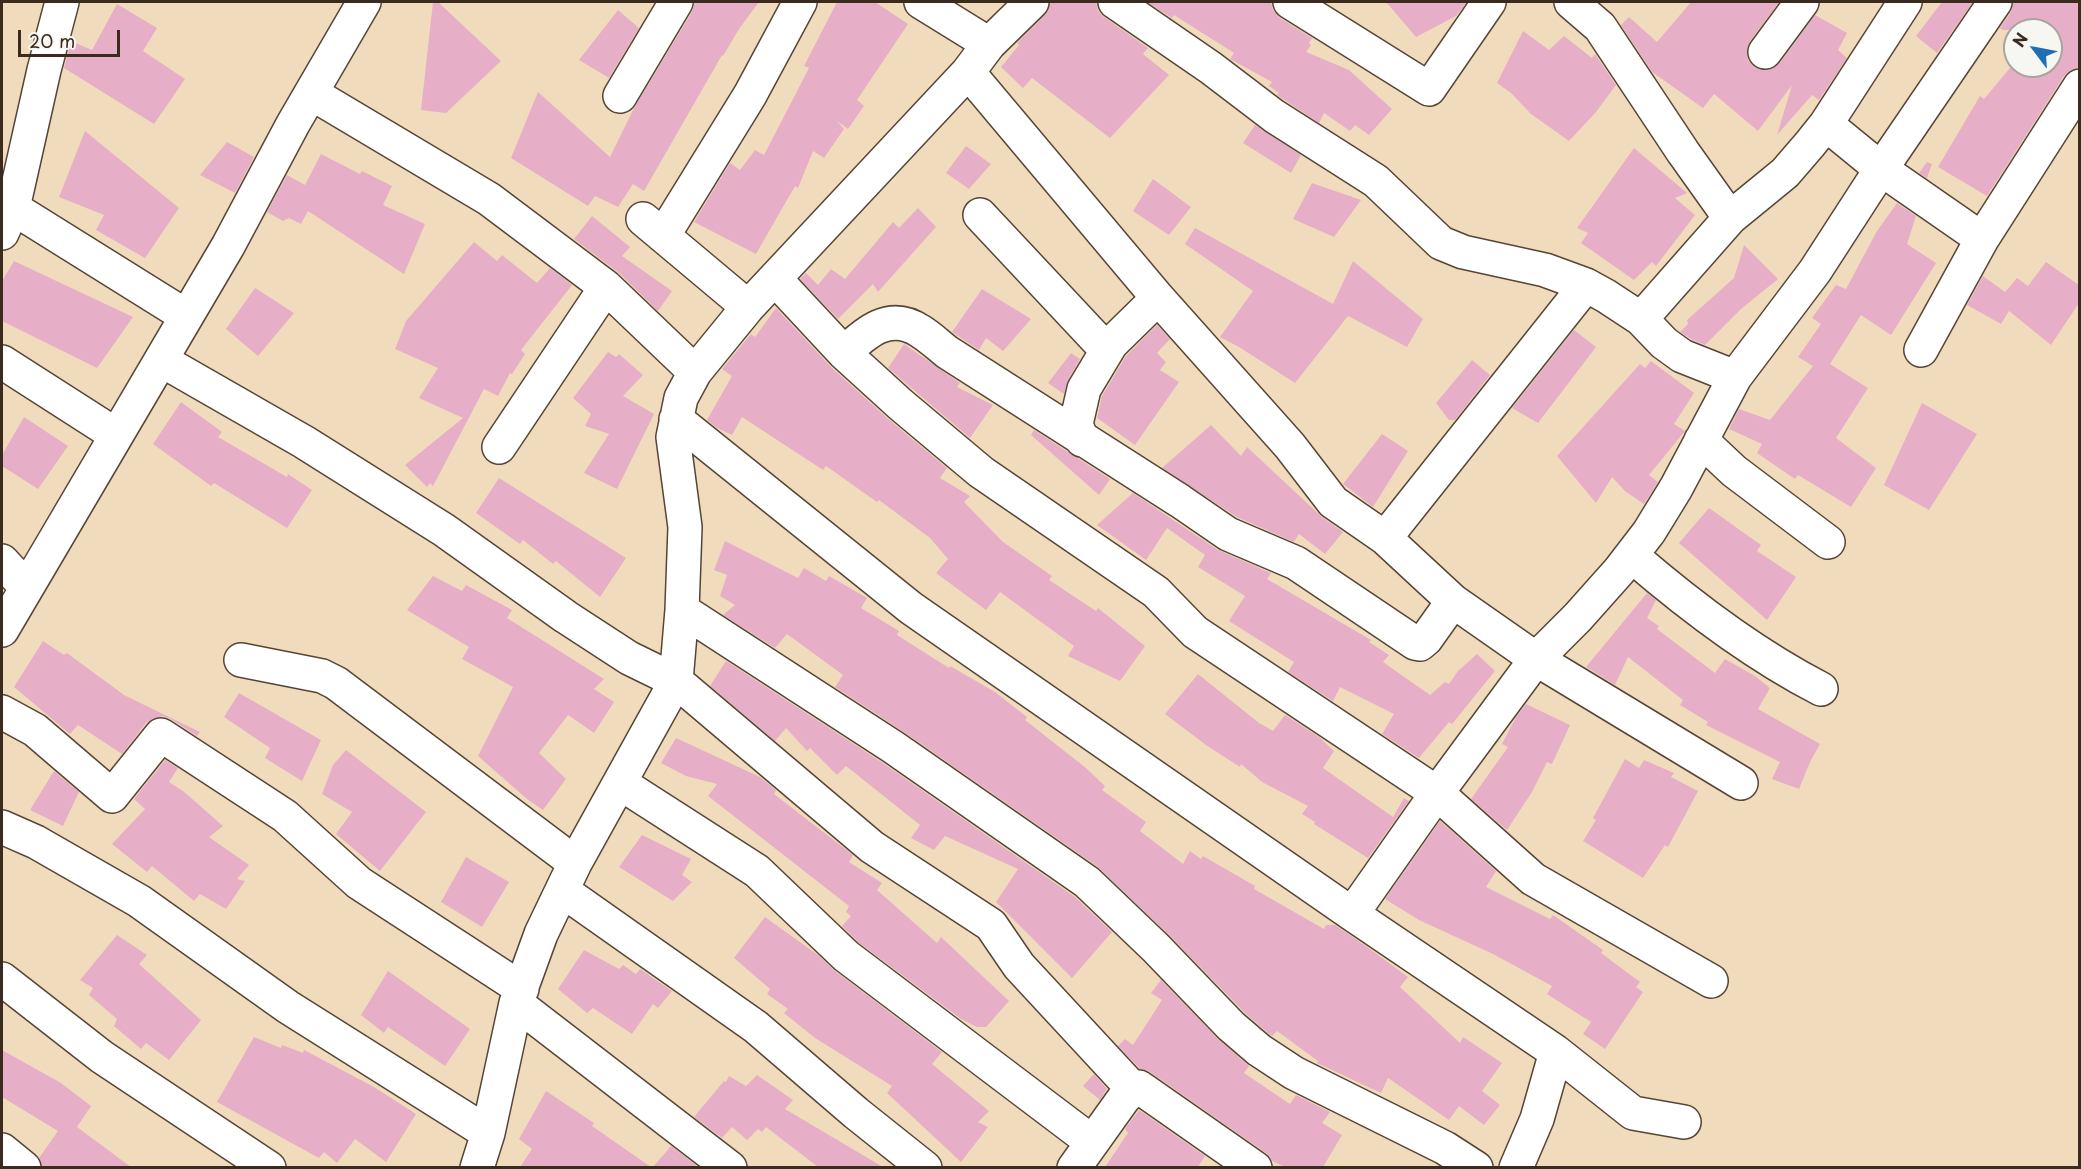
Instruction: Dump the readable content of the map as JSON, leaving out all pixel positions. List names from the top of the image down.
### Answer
{
  "scale_bar": "20 m",
  "north": "top left"
}
